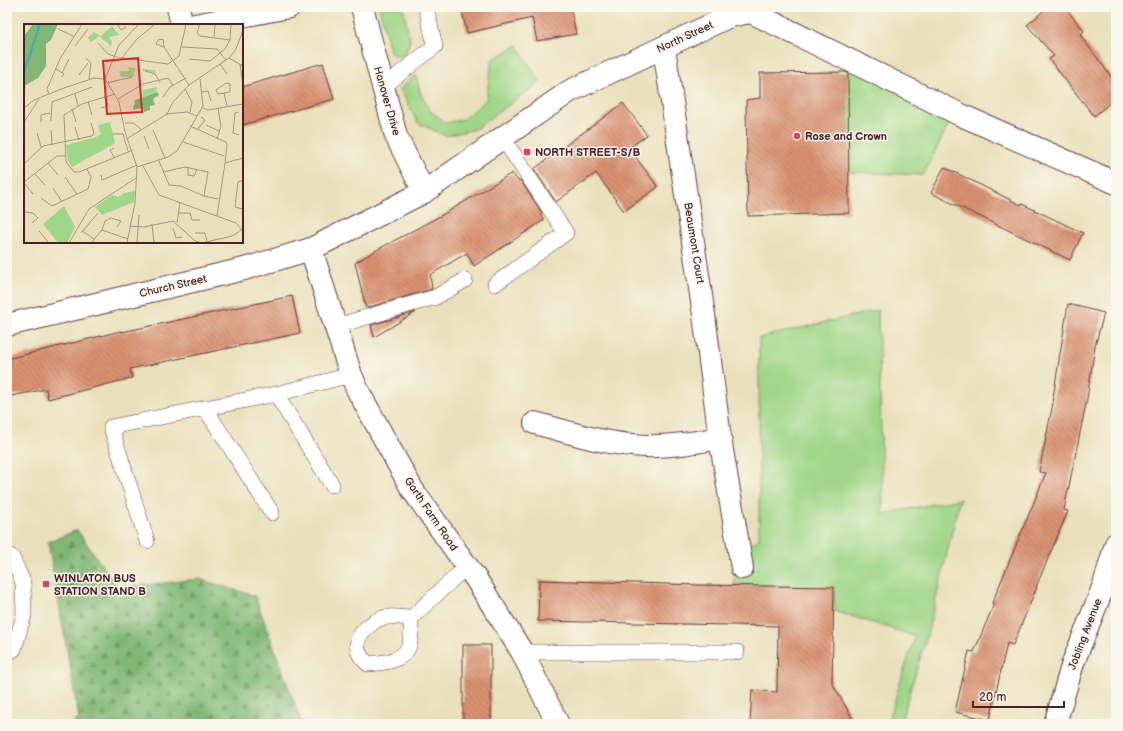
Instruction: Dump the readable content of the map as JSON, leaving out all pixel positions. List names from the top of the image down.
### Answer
{
  "streets": {
    "street": [
      "North Street",
      "Hanover Drive",
      "Beaumont Court",
      "Church Street",
      "Garth Farm Road",
      "Jobling Avenue"
    ]
  },
  "crossings": [
    ["North Street", "Hanover Drive"],
    ["North Street", "Beaumont Court"],
    ["North Street", "Church Street"],
    ["Hanover Drive", "Church Street"],
    ["Church Street", "Garth Farm Road"]
  ],
  "places": {
    "other": ["Rose and Crown"],
    "transit": ["NORTH STREET-S/B", "WINLATON BUS STATION STAND B"]
  },
  "scale_bar": "20 m"
}
